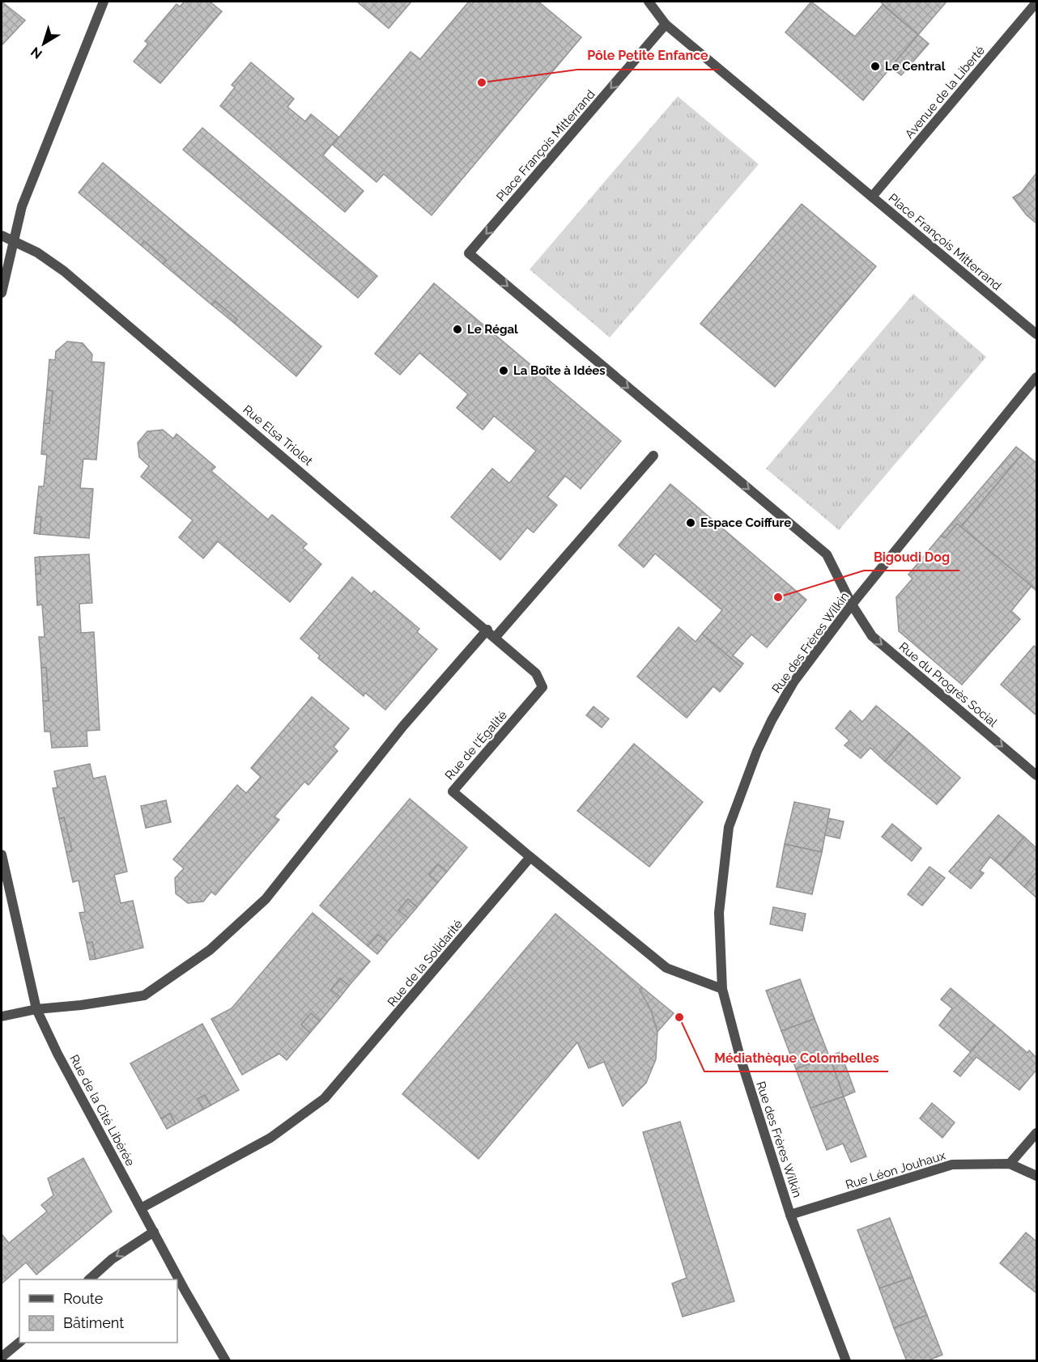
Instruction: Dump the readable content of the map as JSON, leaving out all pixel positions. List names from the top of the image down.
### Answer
{
  "streets": {
    "street": [
      "Avenue de la Liberté",
      "Place François Mitterrand",
      "Rue Elsa Triolet",
      "Rue des Frères Wilkin",
      "Rue du Progrès Social",
      "Rue de l'Égalité",
      "Rue de la Solidarité",
      "Rue de la Cité Libérée",
      "Rue Léon Jouhaux"
    ]
  },
  "crossings": [
    ["Avenue de la Liberté", "Place François Mitterrand"],
    ["Place François Mitterrand", "Rue des Frères Wilkin"],
    ["Place François Mitterrand", "Rue du Progrès Social"],
    ["Rue Elsa Triolet", "Rue de l'Égalité"],
    ["Rue des Frères Wilkin", "Rue du Progrès Social"],
    ["Rue des Frères Wilkin", "Rue Léon Jouhaux"],
    ["Rue de l'Égalité", "Rue de la Solidarité"],
    ["Rue de la Solidarité", "Rue de la Cité Libérée"]
  ],
  "one_way": ["Rue du Progrès Social"],
  "places": [
    "Le Central",
    "Pôle Petite Enfance",
    "Le Régal",
    "La Boîte à Idées",
    "Espace Coiffure",
    "Bigoudi Dog",
    "Médiathèque Colombelles"
  ],
  "legend": ["Route", "Bâtiment"],
  "north": "bottom left"
}
